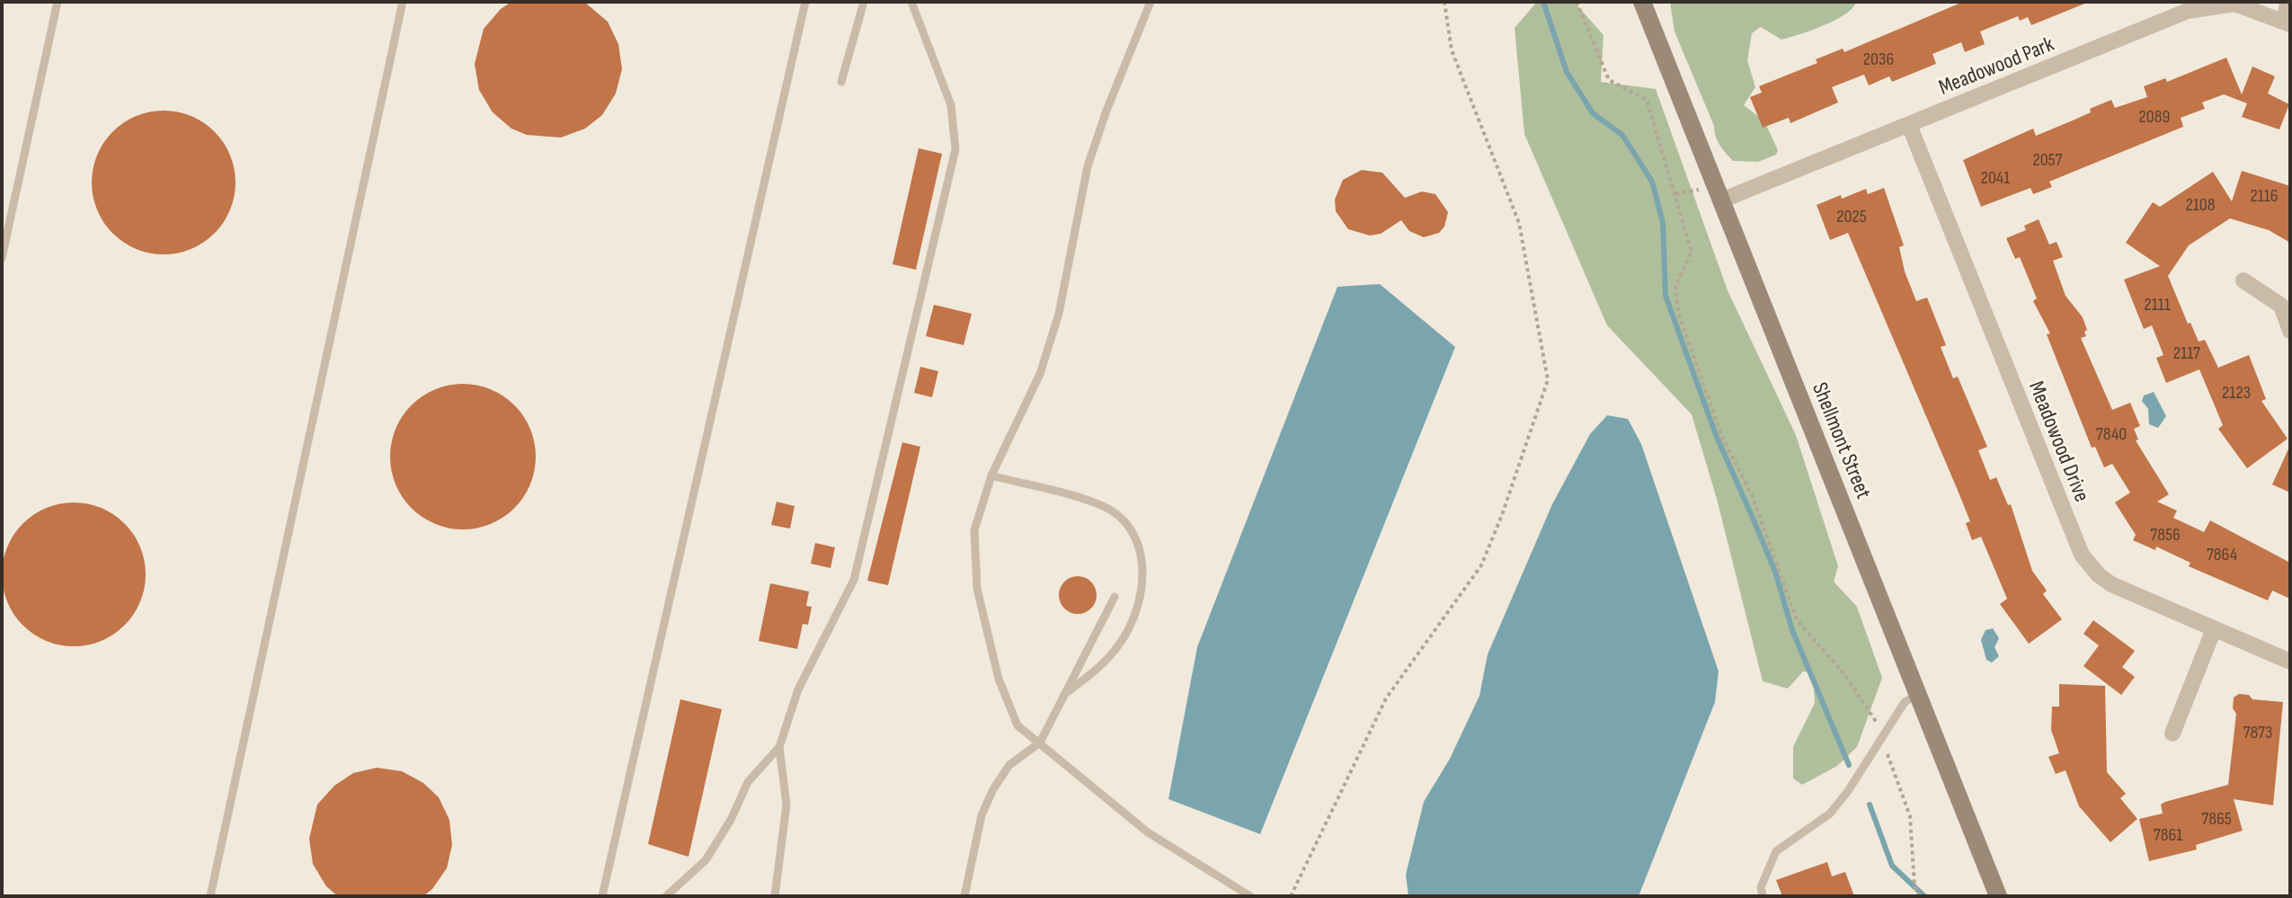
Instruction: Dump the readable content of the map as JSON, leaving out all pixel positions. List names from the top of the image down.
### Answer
{
  "streets": {
    "street": ["Meadowood Park", "Shellmont Street", "Meadowood Drive"]
  },
  "crossings": [
    ["Meadowood Park", "Shellmont Street"],
    ["Meadowood Park", "Meadowood Drive"]
  ],
  "house_numbers": [
    "2036",
    "2089",
    "2057",
    "2041",
    "2116",
    "2108",
    "2025",
    "2111",
    "2117",
    "2123",
    "7840",
    "7856",
    "7864",
    "7873",
    "7865",
    "7861"
  ]
}
